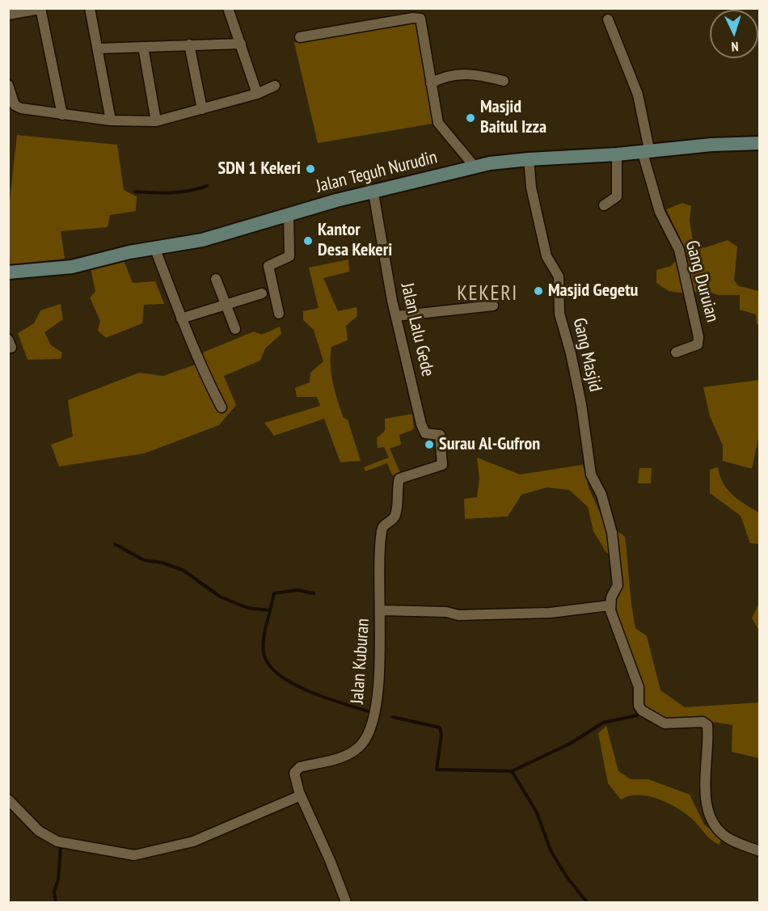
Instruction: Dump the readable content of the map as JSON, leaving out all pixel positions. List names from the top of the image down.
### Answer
{
  "streets": {
    "street": [
      "Jalan Teguh Nurudin",
      "Gang Duruian",
      "Jalan Lalu Gede",
      "Gang Masjid",
      "Jalan Kuburan"
    ]
  },
  "crossings": [
    ["Jalan Teguh Nurudin", "Gang Duruian"],
    ["Jalan Teguh Nurudin", "Jalan Lalu Gede"],
    ["Jalan Teguh Nurudin", "Gang Masjid"],
    ["Jalan Lalu Gede", "Jalan Kuburan"]
  ],
  "districts": ["KEKERI"],
  "places": [
    "Masjid Baitul Izza",
    "SDN 1 Kekeri",
    "Kantor Desa Kekeri",
    "Masjid Gegetu",
    "Surau Al-Gufron"
  ],
  "north": "bottom"
}
